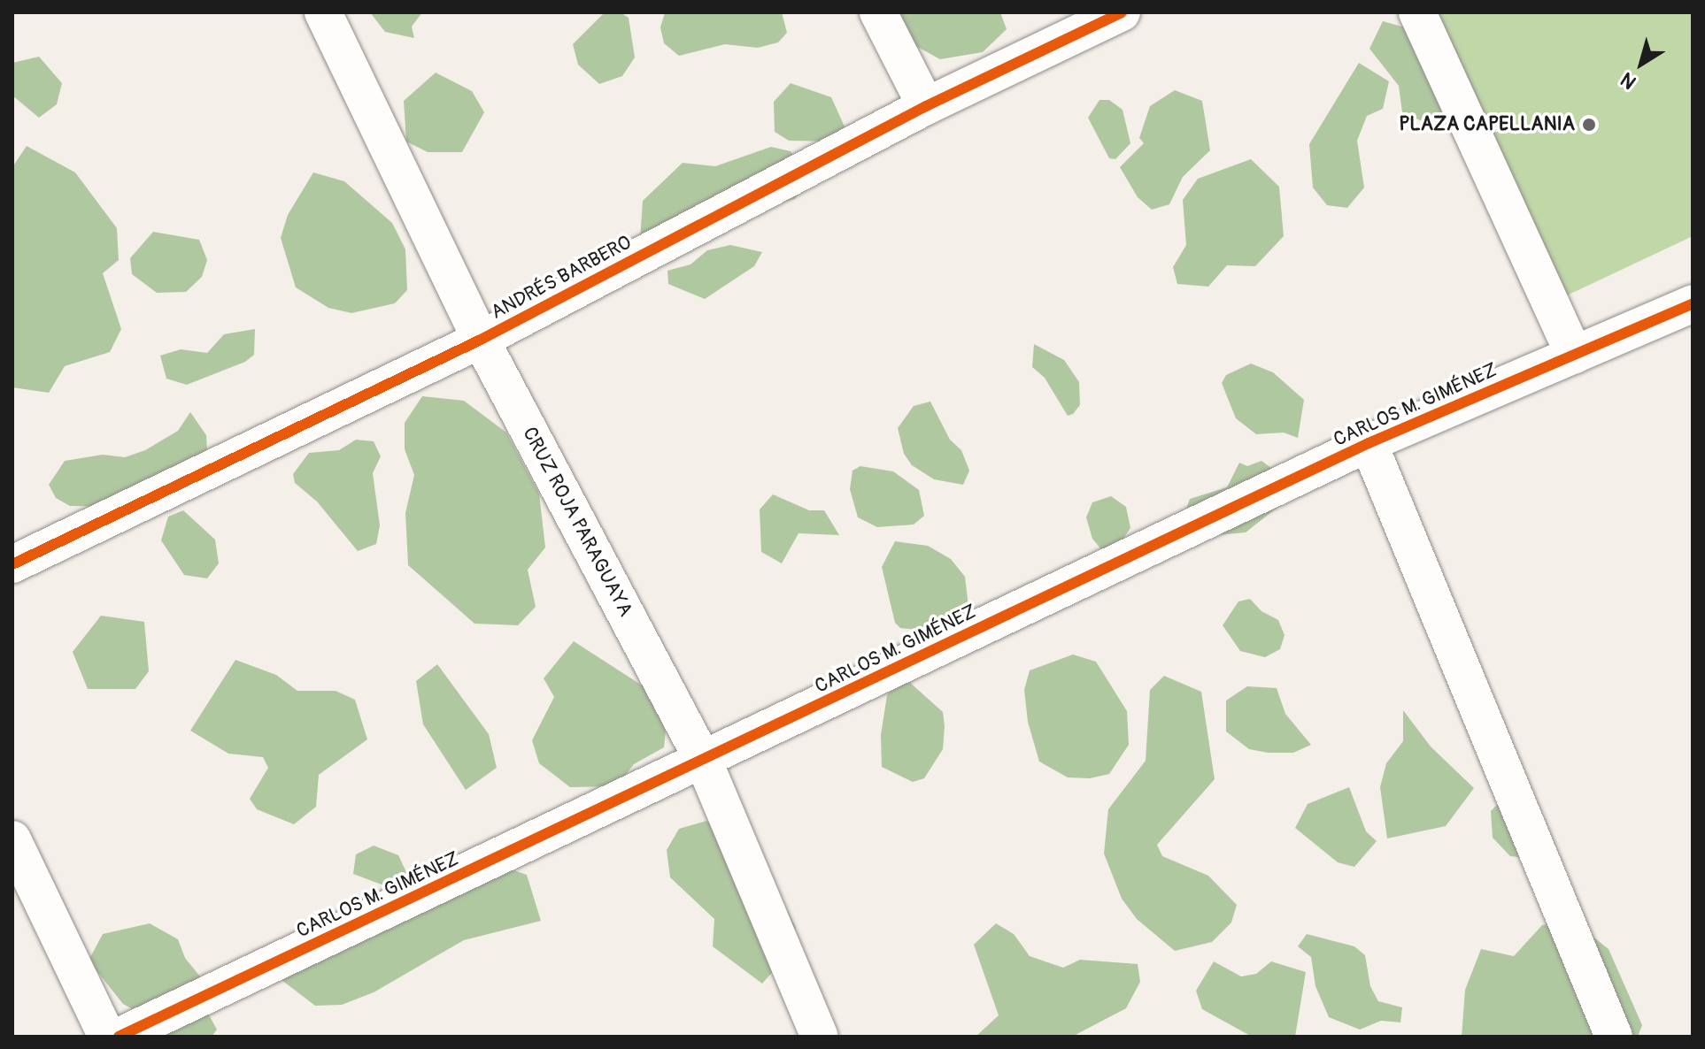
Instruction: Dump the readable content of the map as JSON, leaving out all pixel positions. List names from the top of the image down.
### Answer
{
  "streets": {
    "street": ["ANDRÉS BARBERO", "CARLOS M. GIMÉNEZ", "CRUZ ROJA PARAGUAYA"]
  },
  "crossings": [
    ["ANDRÉS BARBERO", "CRUZ ROJA PARAGUAYA"],
    ["CARLOS M. GIMÉNEZ", "CRUZ ROJA PARAGUAYA"]
  ],
  "places": ["PLAZA CAPELLANIA"],
  "north": "bottom left"
}
